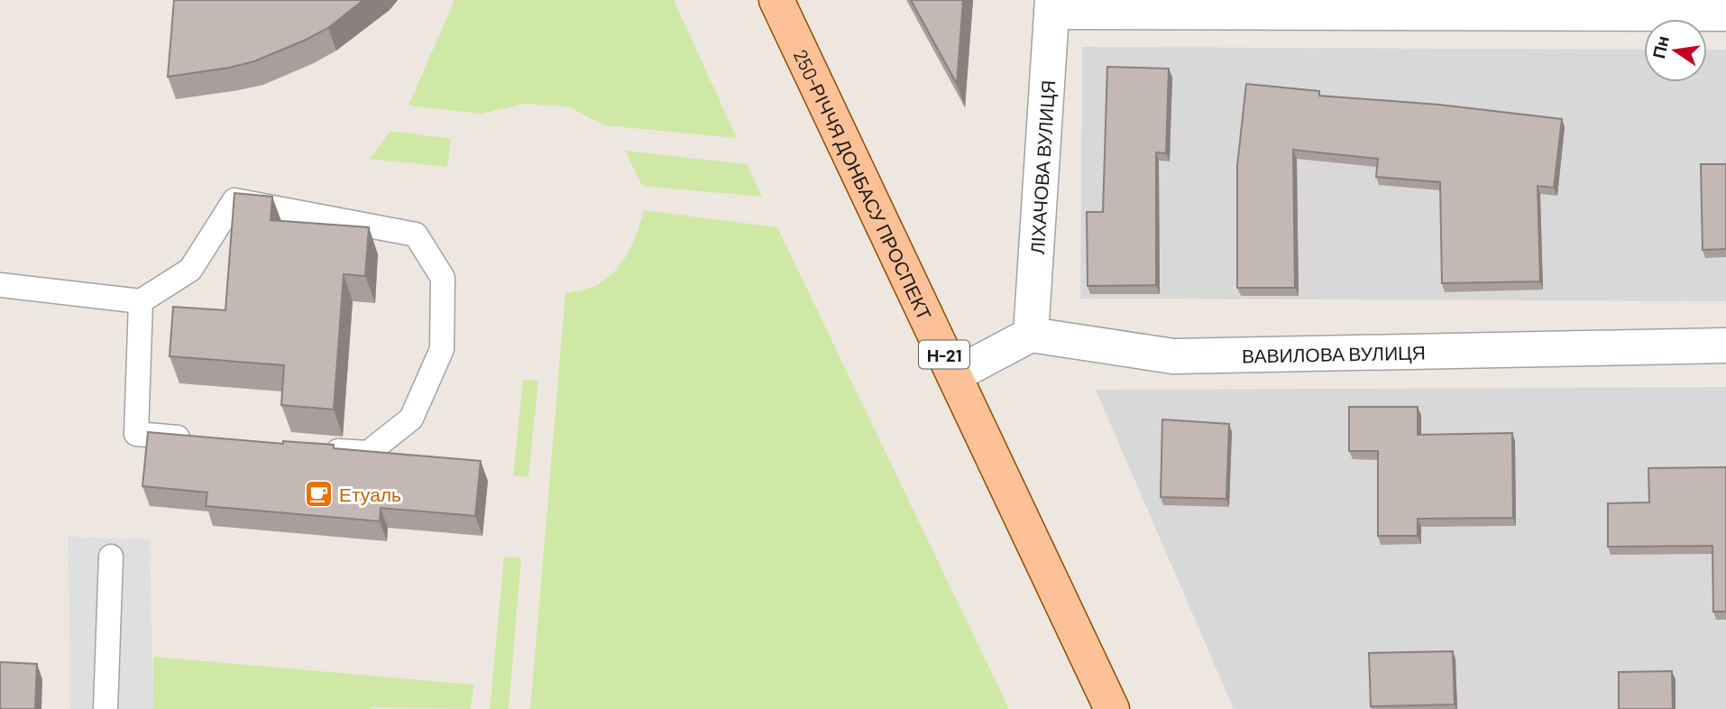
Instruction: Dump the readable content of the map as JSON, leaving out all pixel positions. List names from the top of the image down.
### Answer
{
  "streets": {
    "main road": ["250-РІЧЧЯ ДОНБАСУ ПРОСПЕКТ", "Н-21"],
    "street": ["ЛІХАЧОВА ВУЛИЦЯ", "ВАВИЛОВА ВУЛИЦЯ"]
  },
  "crossings": [
    ["ЛІХАЧОВА ВУЛИЦЯ", "ВАВИЛОВА ВУЛИЦЯ"]
  ],
  "places": {
    "cafe": ["Етуаль"]
  },
  "north": "left"
}
